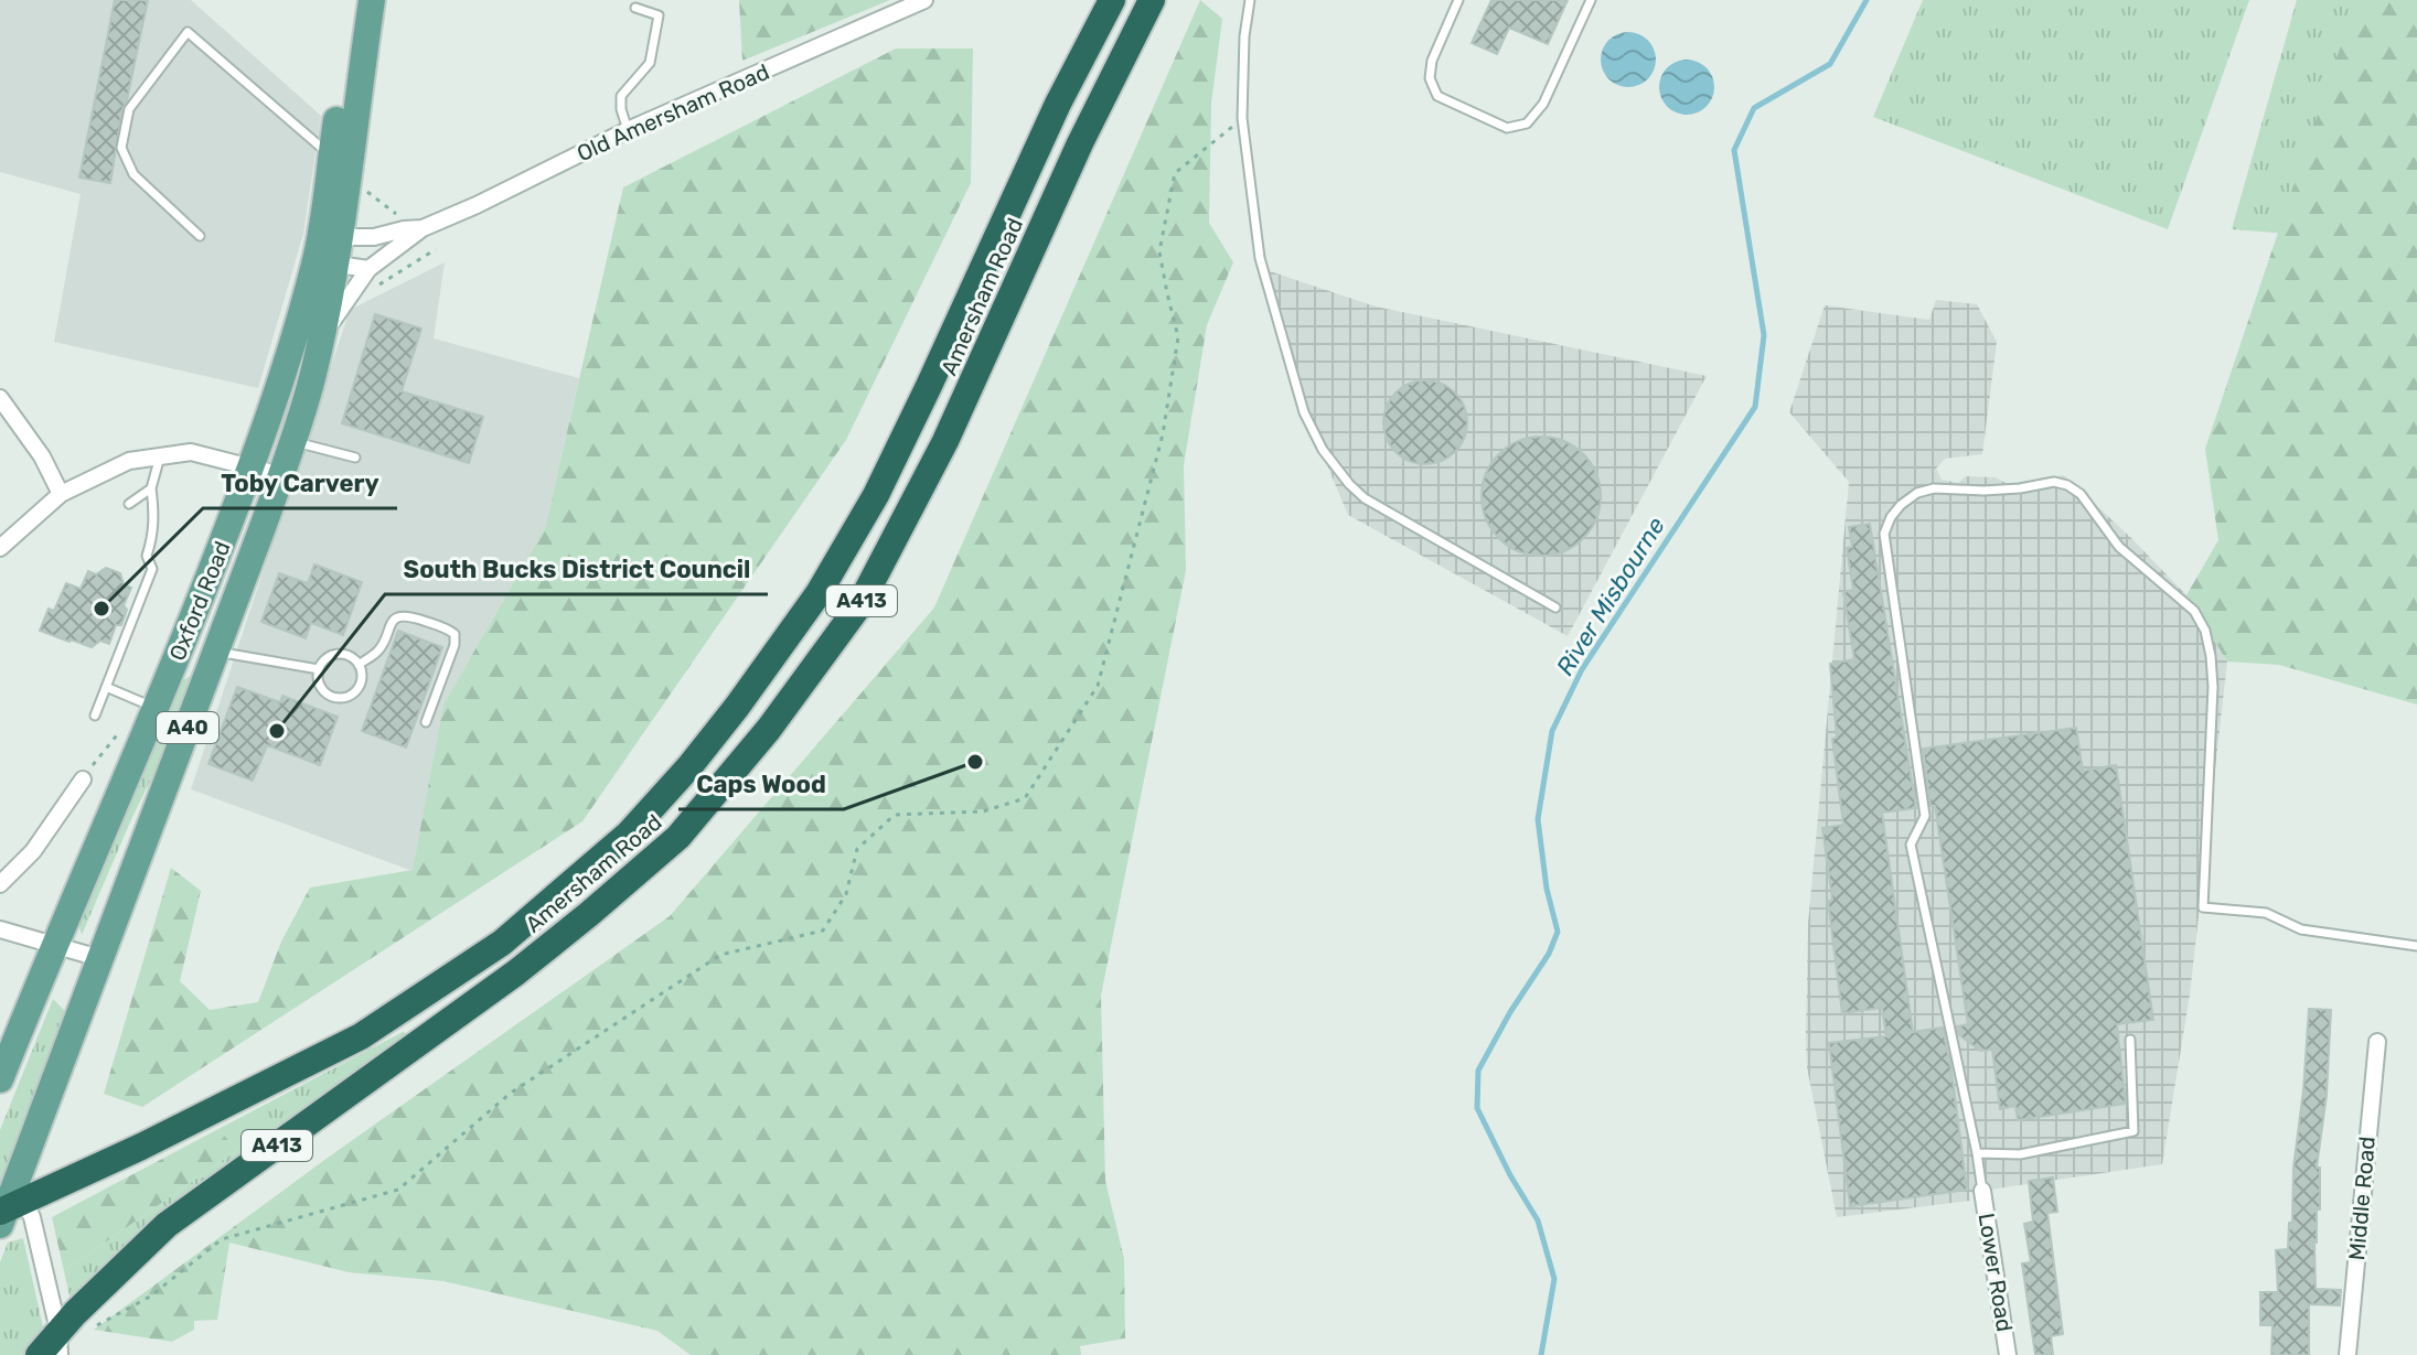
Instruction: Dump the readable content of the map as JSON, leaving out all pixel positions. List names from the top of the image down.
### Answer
{
  "streets": {
    "highway": ["Amersham Road", "A413"],
    "main road": ["Oxford Road", "A40"],
    "street": ["Old Amersham Road", "Middle Road", "Lower Road"]
  },
  "crossings": [
    ["Old Amersham Road", "Oxford Road"],
    ["Old Amersham Road", "A40"],
    ["Oxford Road", "A40"],
    ["A413", "A40"]
  ],
  "water": ["River Misbourne"],
  "places": ["Toby Carvery", "South Bucks District Council", "Caps Wood"]
}
